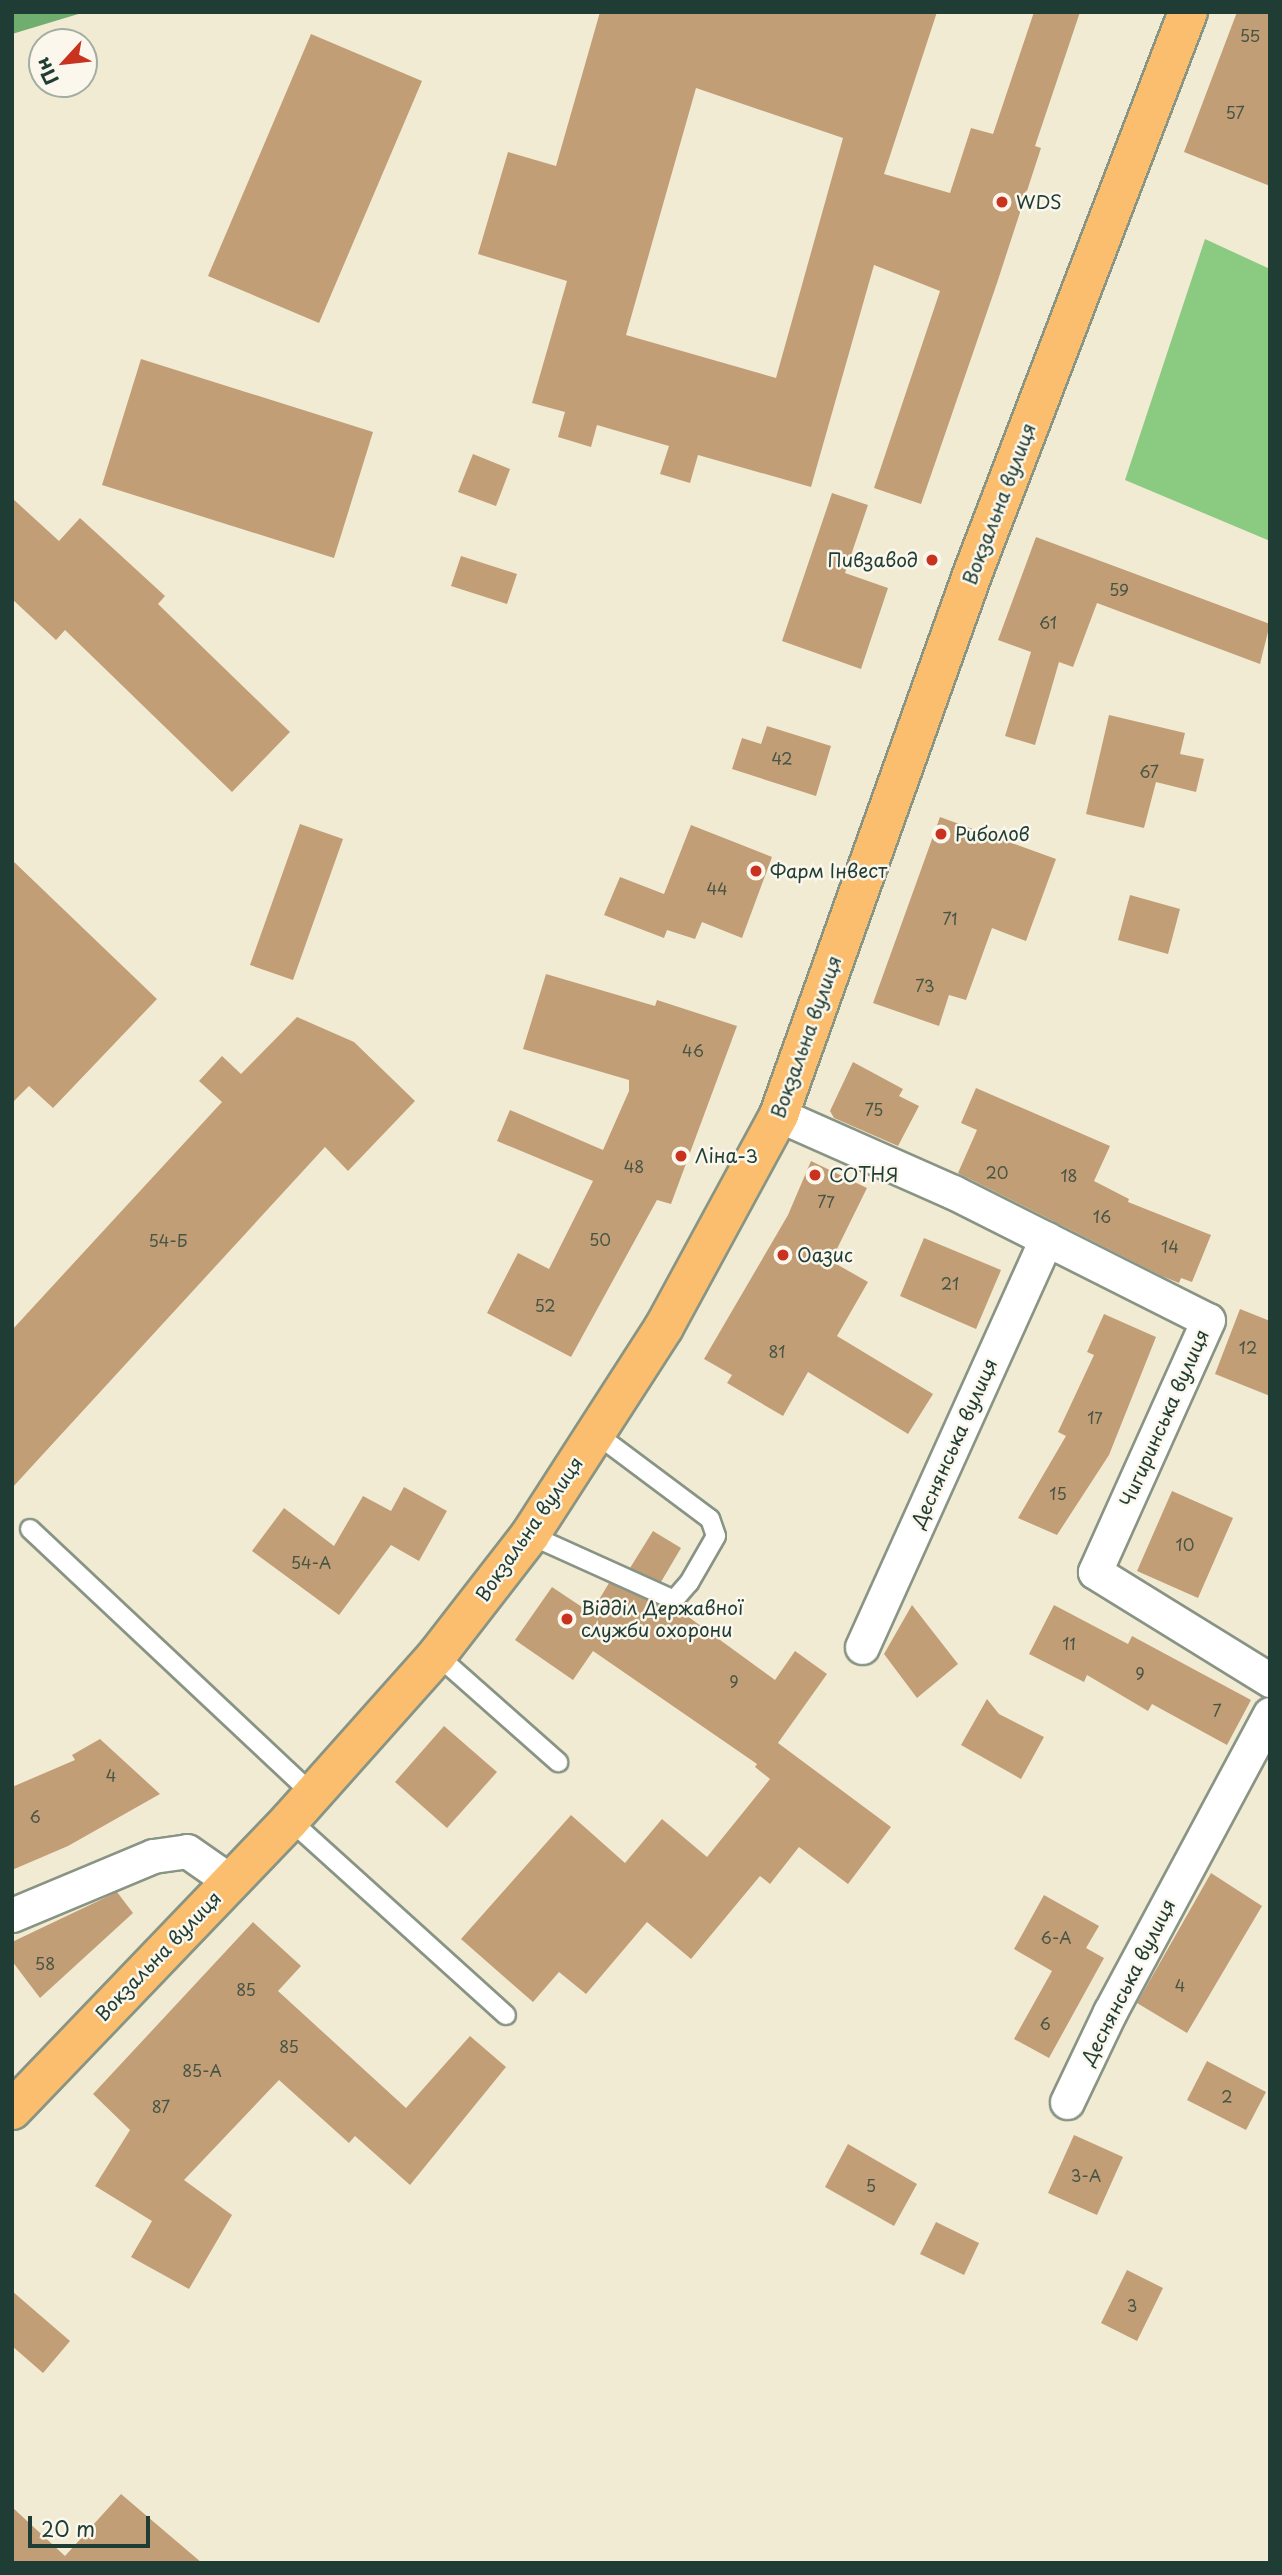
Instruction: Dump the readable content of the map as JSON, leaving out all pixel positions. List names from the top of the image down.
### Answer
{
  "streets": {
    "main road": ["Вокзальна вулиця"],
    "street": ["Чигиринська вулиця", "Деснянська вулиця"]
  },
  "crossings": [
    ["Вокзальна вулиця", "Чигиринська вулиця"],
    ["Чигиринська вулиця", "Деснянська вулиця"]
  ],
  "places": [
    "WDS",
    "Пивзавод",
    "Риболов",
    "Фарм Інвест",
    "Ліна-3",
    "СОТНЯ",
    "Оазис",
    "Відділ Державної служби охорони"
  ],
  "house_numbers": [
    "55",
    "57",
    "59",
    "61",
    "42",
    "67",
    "44",
    "71",
    "73",
    "46",
    "75",
    "48",
    "20",
    "18",
    "77",
    "16",
    "50",
    "54-Б",
    "14",
    "21",
    "52",
    "12",
    "81",
    "17",
    "15",
    "10",
    "54-А",
    "11",
    "9",
    "9",
    "7",
    "4",
    "6",
    "6-А",
    "58",
    "4",
    "85",
    "6",
    "85",
    "85-А",
    "2",
    "87",
    "3-А",
    "5",
    "3"
  ],
  "scale_bar": "20 m",
  "north": "bottom left"
}
